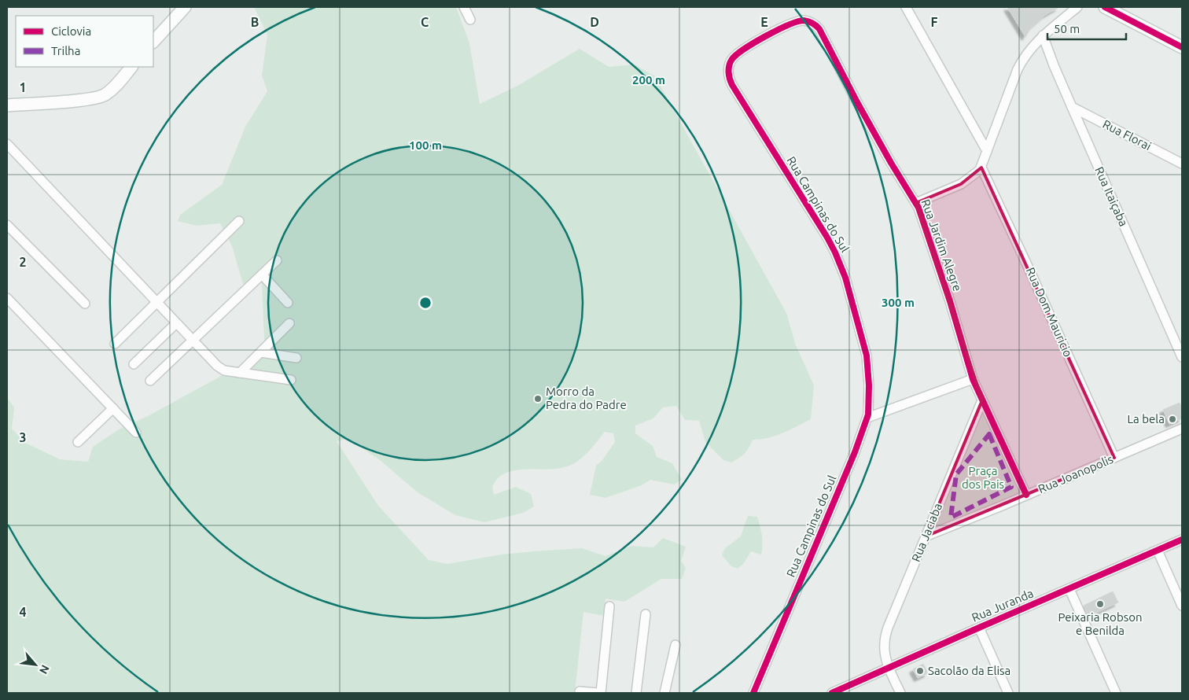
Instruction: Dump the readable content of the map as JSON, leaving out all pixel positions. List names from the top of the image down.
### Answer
{
  "streets": {
    "street": [
      "Rua Florai",
      "Rua Itaiçaba",
      "Rua Campinas do Sul",
      "Rua Jardim Alegre",
      "Rua Dom Mauricio",
      "Rua Joanopolis",
      "Rua Jaciaba",
      "Rua Juranda"
    ]
  },
  "crossings": [
    ["Rua Florai", "Rua Itaiçaba"],
    ["Rua Campinas do Sul", "Rua Jardim Alegre"],
    ["Rua Jardim Alegre", "Rua Joanopolis"],
    ["Rua Jardim Alegre", "Rua Jaciaba"],
    ["Rua Dom Mauricio", "Rua Joanopolis"],
    ["Rua Joanopolis", "Rua Jaciaba"],
    ["Rua Jaciaba", "Rua Juranda"]
  ],
  "parks": ["Praça dos Pais"],
  "places": [
    "Morro da Pedra do Padre",
    "La bela",
    "Peixaria Robson e Benilda",
    "Sacolão da Elisa"
  ],
  "legend": ["Ciclovia", "Trilha"],
  "scale_bar": "50 m",
  "north": "bottom right",
  "grid": {
    "columns": [
      "B",
      "C",
      "D",
      "E",
      "F"
    ],
    "rows": [
      "1",
      "2",
      "3",
      "4"
    ]
  },
  "rings": ["200 m", "100 m", "300 m"]
}
